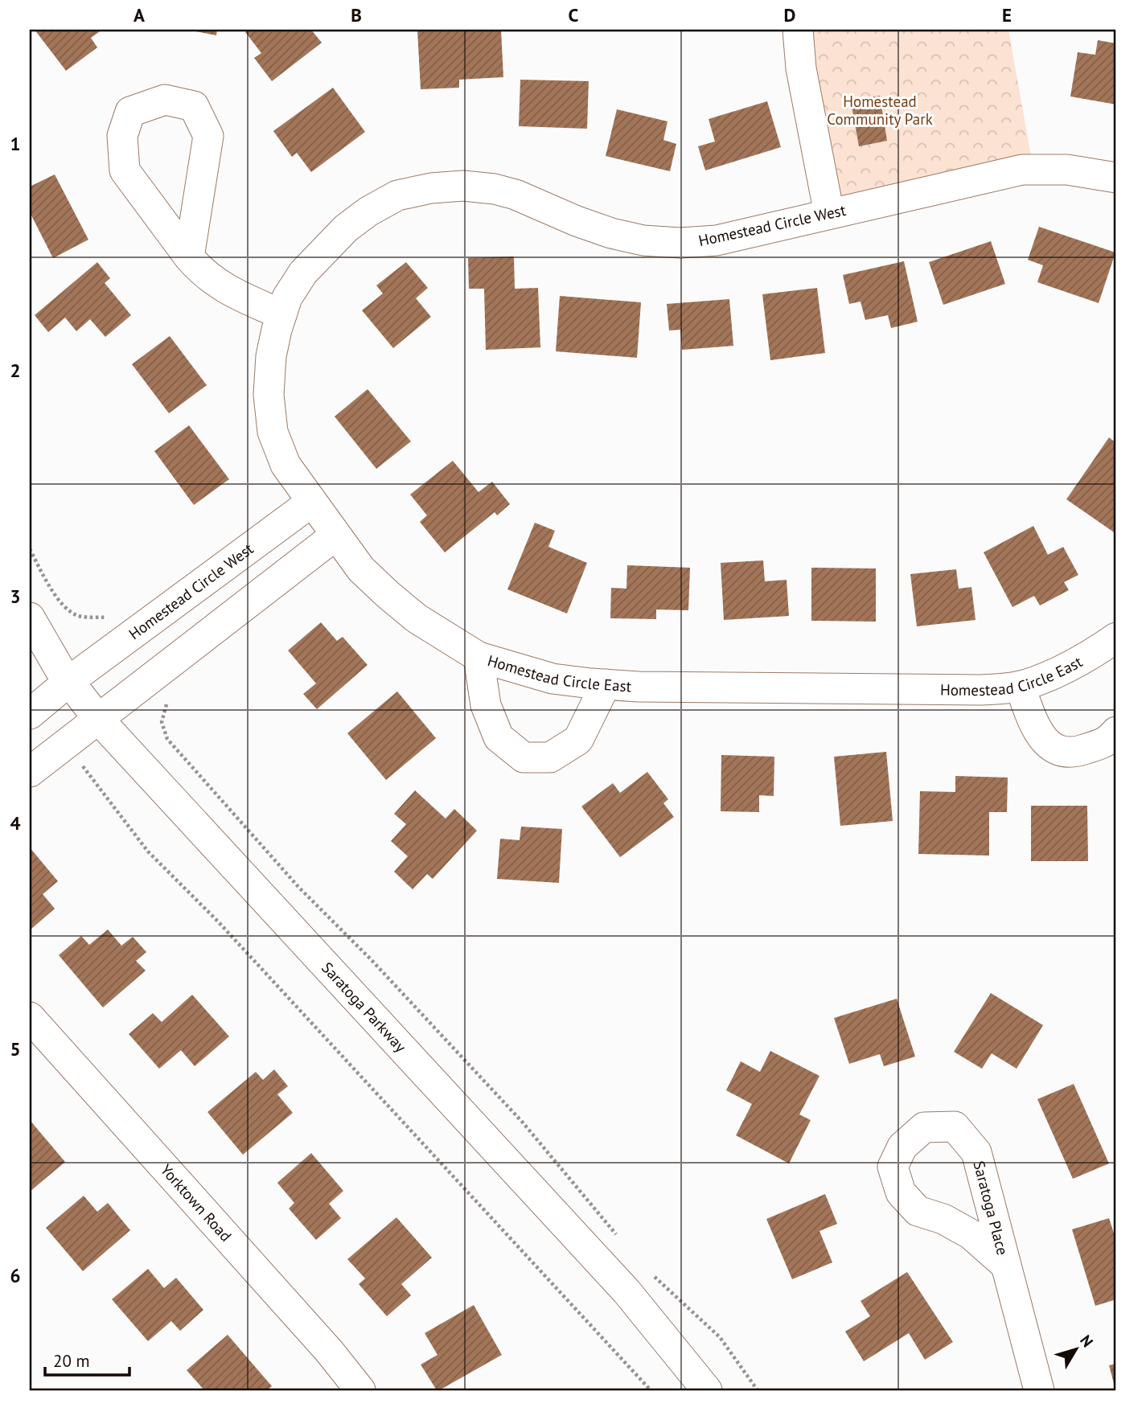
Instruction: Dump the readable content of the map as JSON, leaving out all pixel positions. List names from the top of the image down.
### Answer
{
  "streets": {
    "street": [
      "Homestead Circle West",
      "Homestead Circle East",
      "Saratoga Parkway",
      "Yorktown Road",
      "Saratoga Place"
    ]
  },
  "crossings": [
    ["Homestead Circle West", "Homestead Circle East"],
    ["Homestead Circle West", "Saratoga Parkway"]
  ],
  "parks": ["Homestead Community Park"],
  "scale_bar": "20 m",
  "north": "top right",
  "grid": {
    "columns": [
      "A",
      "B",
      "C",
      "D",
      "E"
    ],
    "rows": [
      "1",
      "2",
      "3",
      "4",
      "5",
      "6"
    ]
  }
}
